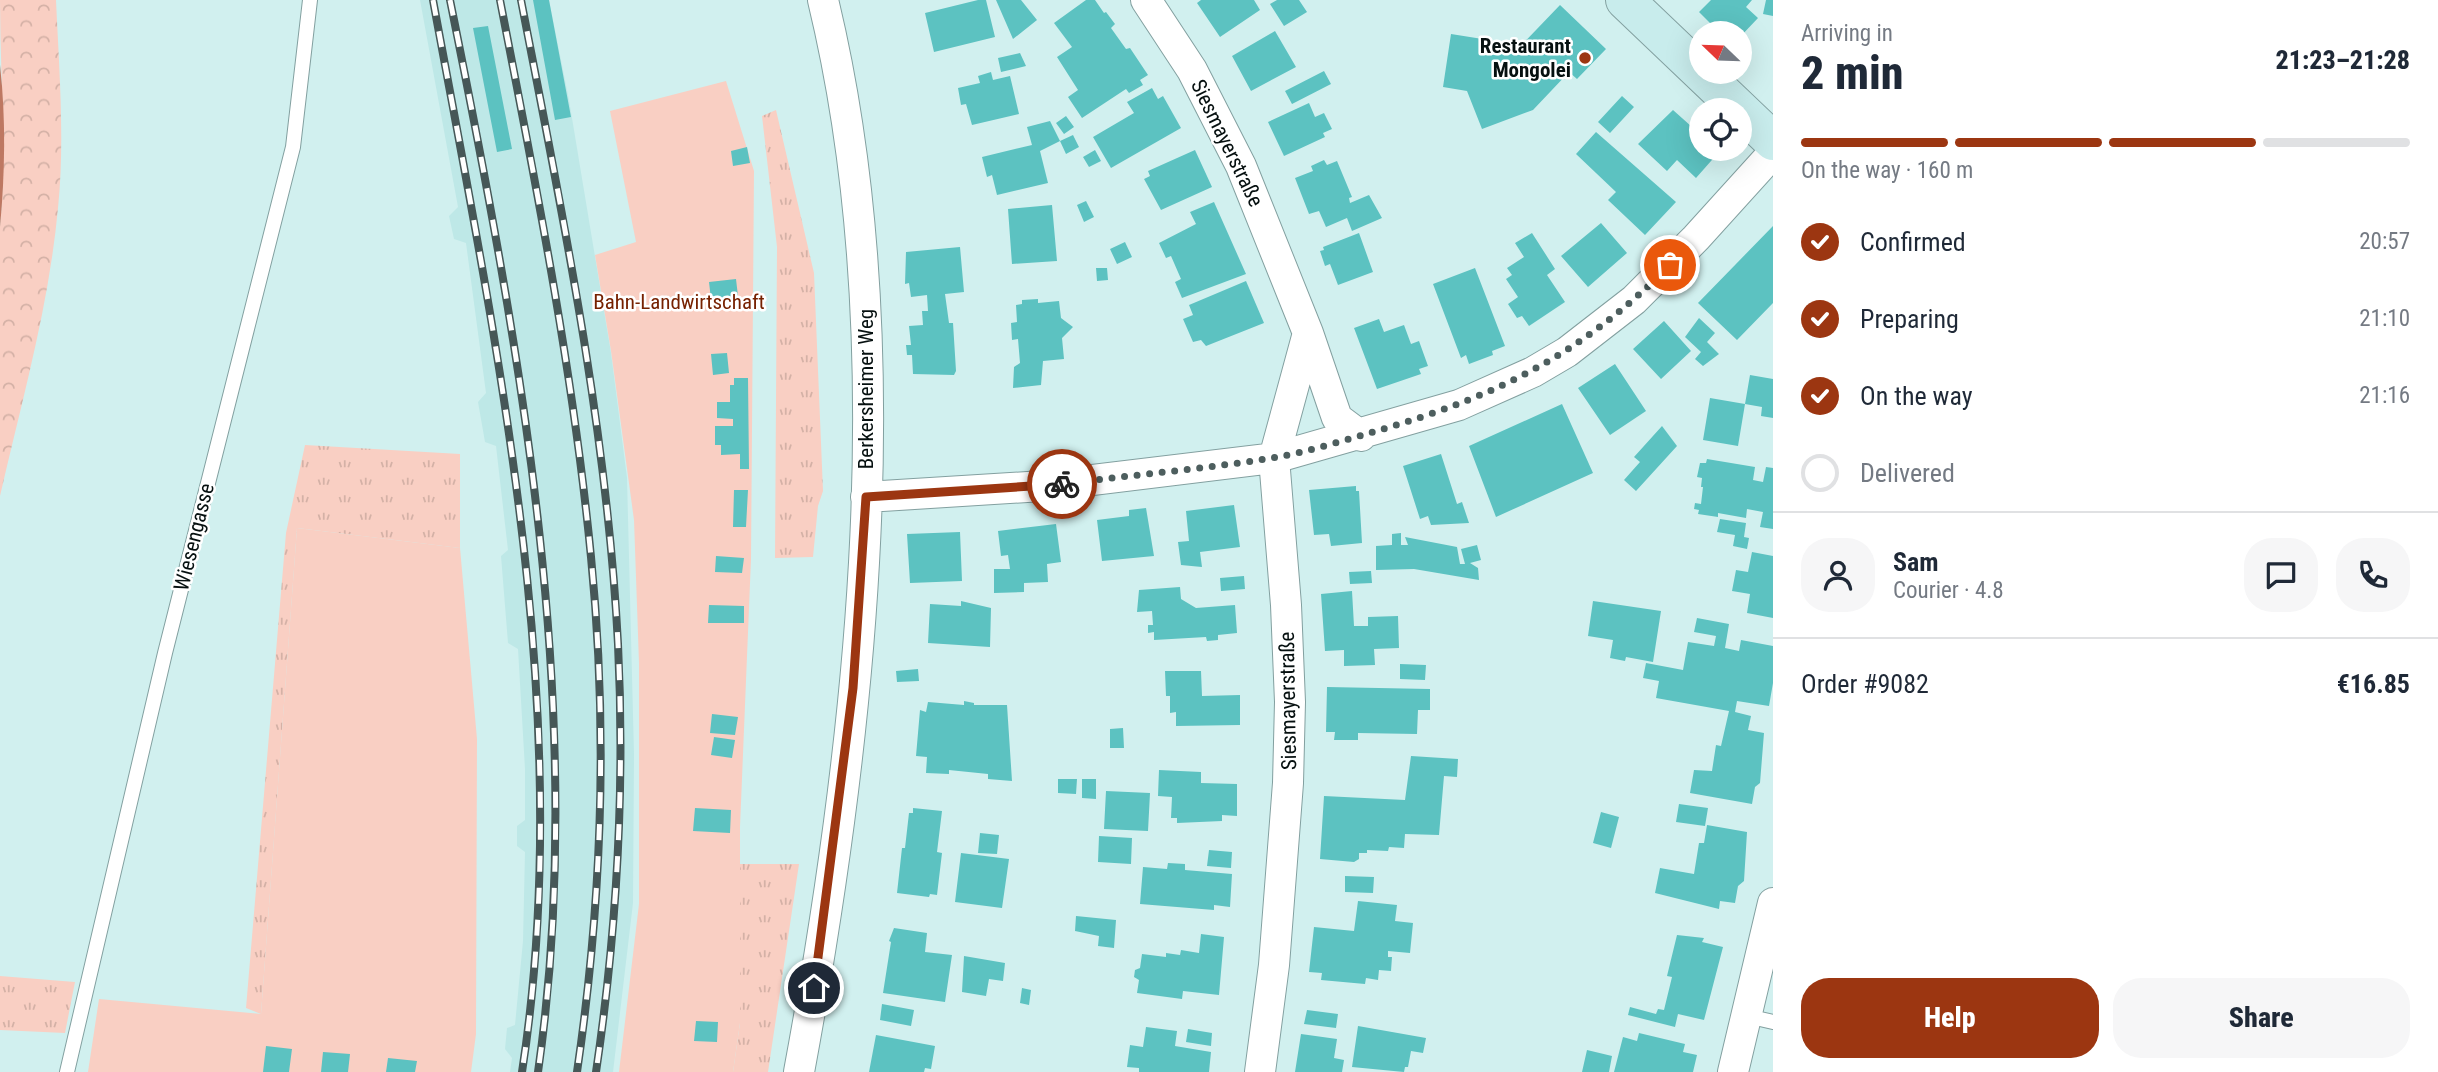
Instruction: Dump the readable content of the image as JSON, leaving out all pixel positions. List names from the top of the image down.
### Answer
{
  "streets": {
    "street": ["Siesmayerstraße", "Berkersheimer Weg"],
    "lane": ["Wiesengasse"]
  },
  "parks": ["Bahn-Landwirtschaft"],
  "places": ["Restaurant Mongolei"],
  "north": "top left",
  "page": {
    "heading": ["2 min", "Arriving in", "21:23–21:28"],
    "panel": [
      "Sam",
      "Courier · 4.8",
      "Order #9082",
      "€16.85"
    ],
    "bar": "On the way · 160 m",
    "list": [
      ["Confirmed", "20:57"],
      ["Preparing", "21:10"],
      ["On the way", "21:16"],
      "Delivered"
    ],
    "buttons": ["Help", "Share"]
  }
}
